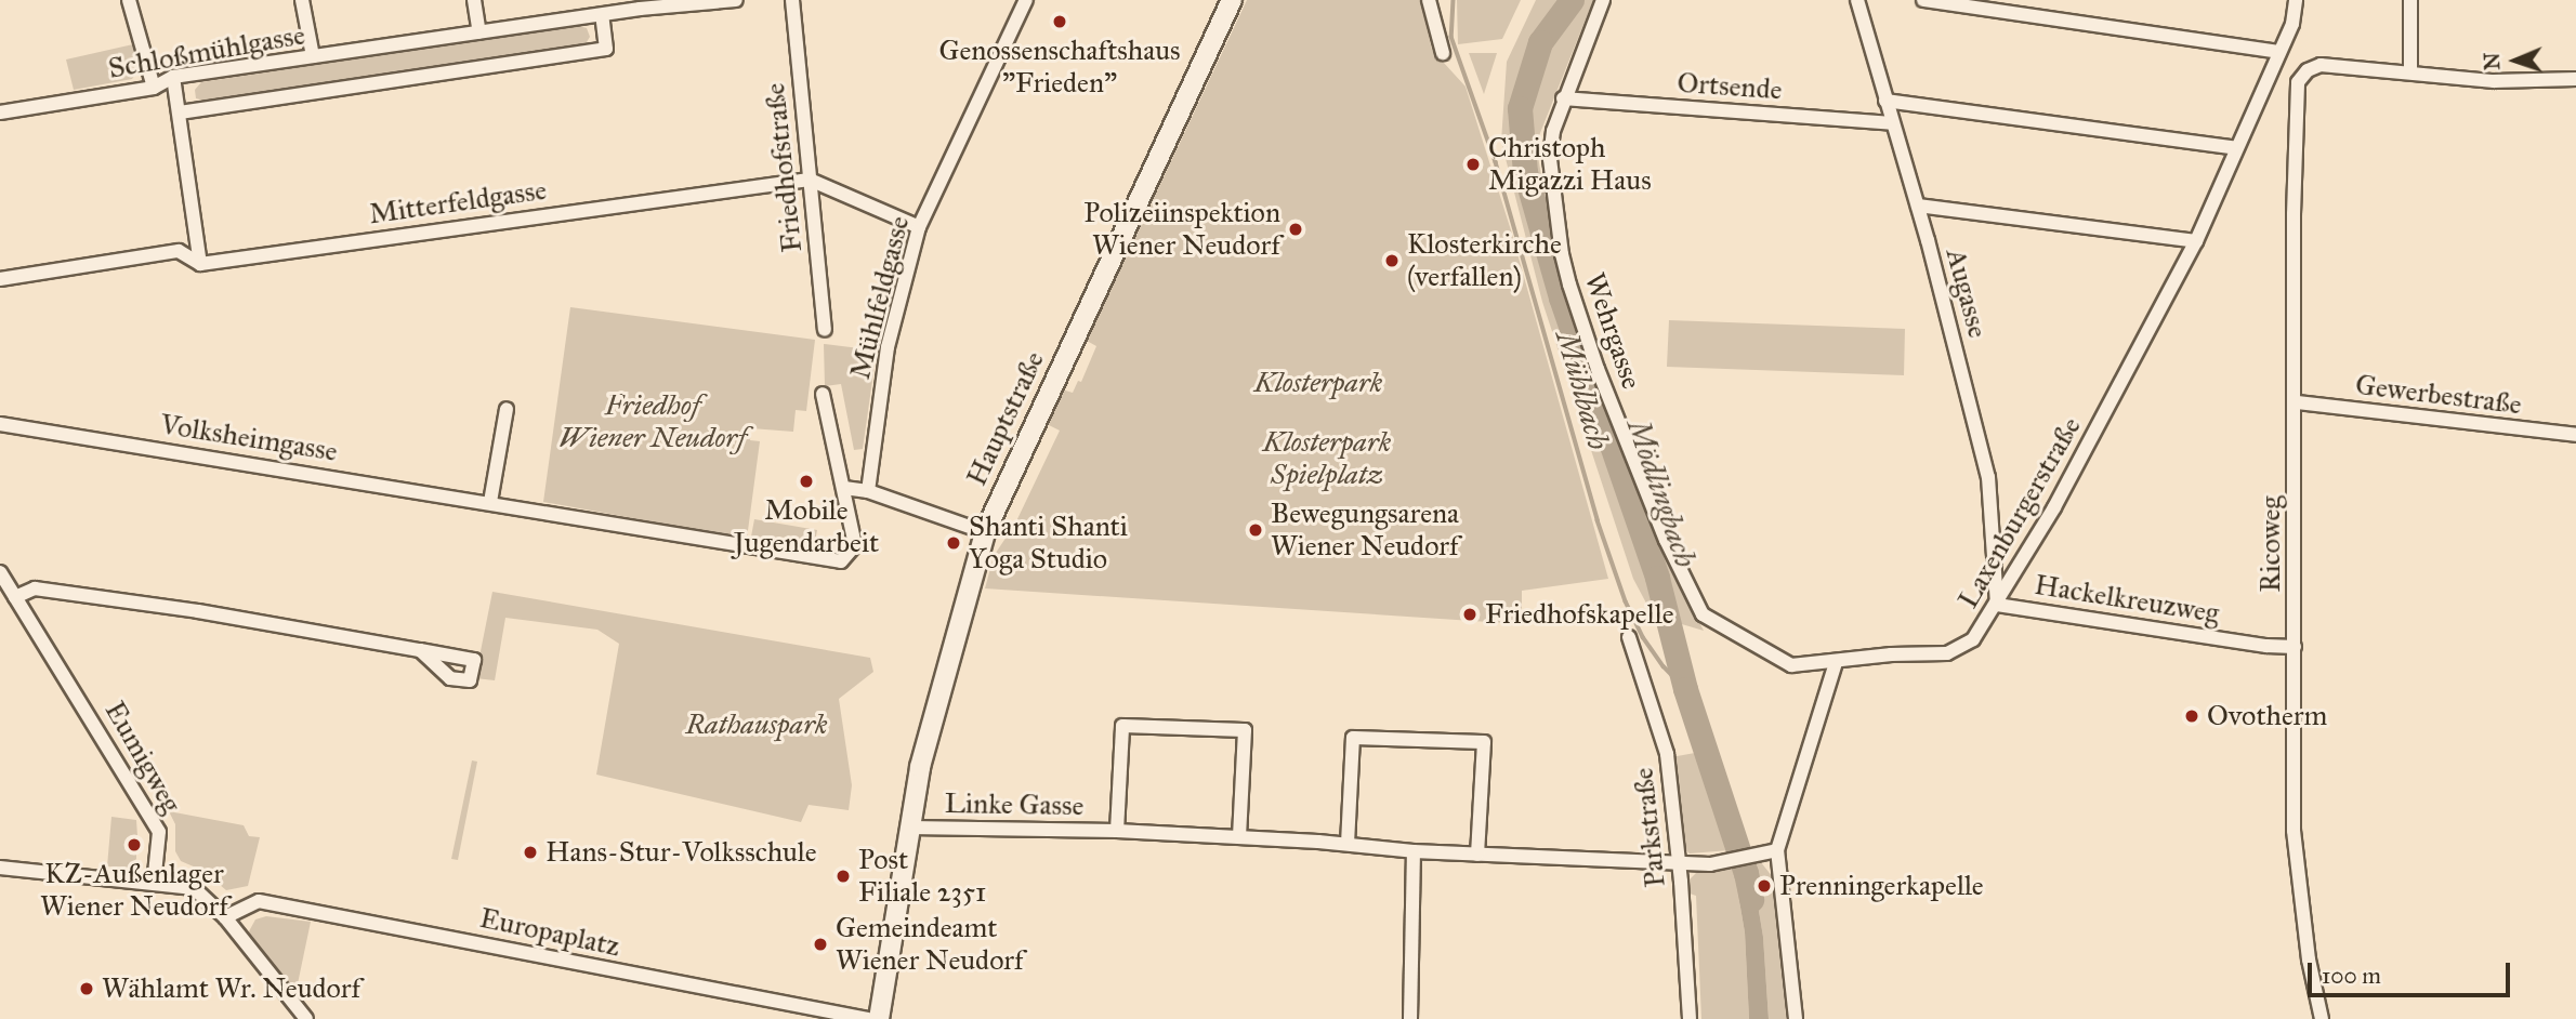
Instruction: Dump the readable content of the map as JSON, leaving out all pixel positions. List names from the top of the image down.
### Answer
{
  "streets": {
    "street": [
      "Schloßmühlgasse",
      "Ortsende",
      "Friedhofstraße",
      "Mitterfeldgasse",
      "Augasse",
      "Mühlfeldgasse",
      "Wehrgasse",
      "Gewerbestraße",
      "Hauptstraße",
      "Volksheimgasse",
      "Laxenburgerstraße",
      "Ricoweg",
      "Hackelkreuzweg",
      "Eumigweg",
      "Linke Gasse",
      "Parkstraße",
      "Europaplatz"
    ]
  },
  "crossings": [
    ["Ortsende", "Augasse"],
    ["Ortsende", "Wehrgasse"],
    ["Friedhofstraße", "Mitterfeldgasse"],
    ["Augasse", "Laxenburgerstraße"],
    ["Augasse", "Hackelkreuzweg"],
    ["Wehrgasse", "Laxenburgerstraße"],
    ["Gewerbestraße", "Ricoweg"],
    ["Hauptstraße", "Linke Gasse"],
    ["Laxenburgerstraße", "Hackelkreuzweg"],
    ["Ricoweg", "Hackelkreuzweg"],
    ["Linke Gasse", "Parkstraße"]
  ],
  "water": ["Mühlbach", "Mödlingbach"],
  "parks": [
    "Klosterpark",
    "Friedhof Wiener Neudorf",
    "Klosterpark Spielplatz",
    "Rathauspark"
  ],
  "places": [
    "Genossenschaftshaus \"Frieden\"",
    "Christoph Migazzi Haus",
    "Polizeiinspektion Wiener Neudorf",
    "Klosterkirche (verfallen)",
    "Mobile Jugendarbeit",
    "Bewegungsarena Wiener Neudorf",
    "Shanti Shanti Yoga Studio",
    "Friedhofskapelle",
    "Ovotherm",
    "KZ-Außenlager Wiener Neudorf",
    "Hans-Stur-Volksschule",
    "Post Filiale 2351",
    "Prenningerkapelle",
    "Gemeindeamt Wiener Neudorf",
    "Wählamt Wr. Neudorf"
  ],
  "scale_bar": "100 m",
  "north": "left"
}
